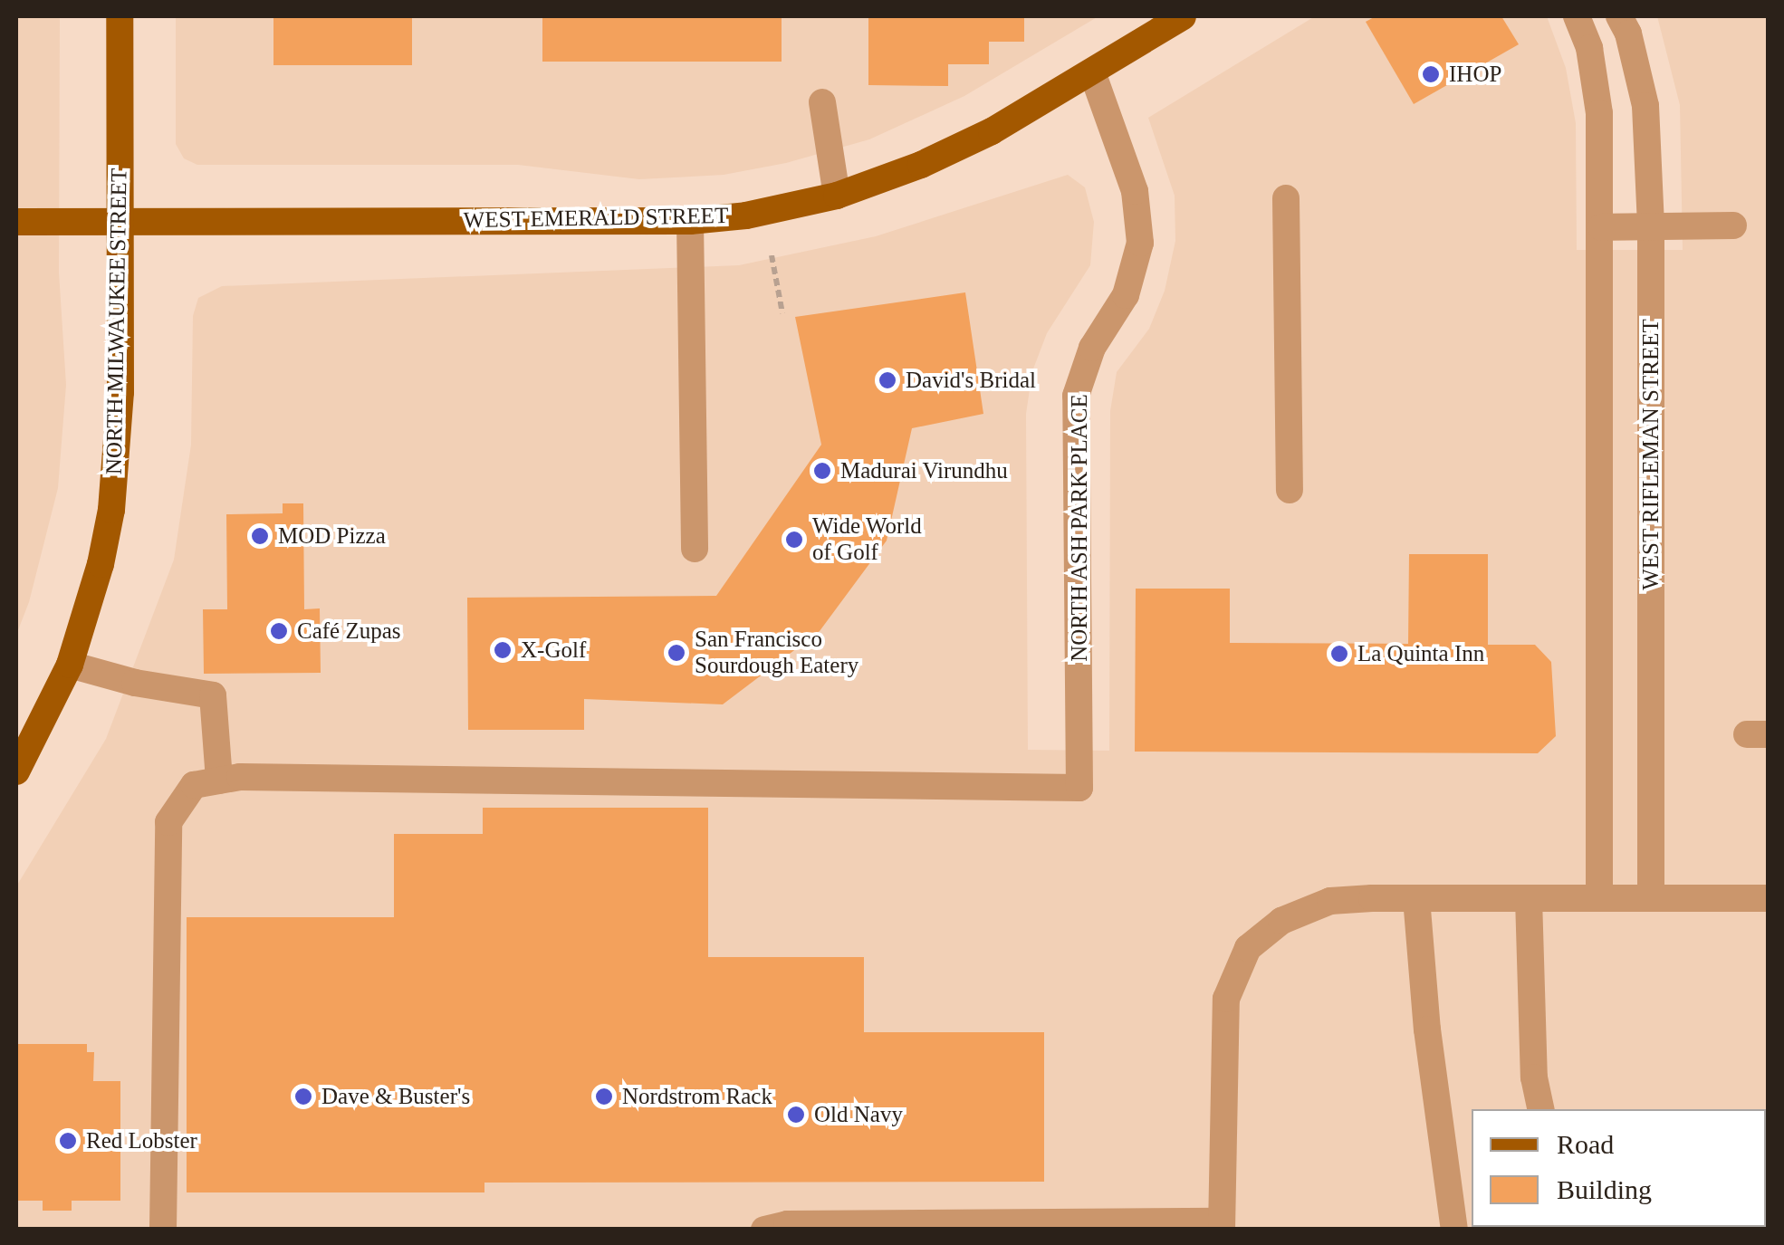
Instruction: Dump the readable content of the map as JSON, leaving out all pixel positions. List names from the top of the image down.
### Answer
{
  "streets": {
    "main road": ["WEST EMERALD STREET", "NORTH MILWAUKEE STREET"],
    "street": ["WEST RIFLEMAN STREET", "NORTH ASH PARK PLACE"]
  },
  "crossings": [
    ["WEST EMERALD STREET", "NORTH MILWAUKEE STREET"],
    ["WEST EMERALD STREET", "NORTH ASH PARK PLACE"]
  ],
  "places": [
    "IHOP",
    "David's Bridal",
    "Madurai Virundhu",
    "MOD Pizza",
    "Wide World of Golf",
    "Café Zupas",
    "X-Golf",
    "San Francisco Sourdough Eatery",
    "La Quinta Inn",
    "Dave & Buster's",
    "Nordstrom Rack",
    "Old Navy",
    "Red Lobster"
  ],
  "legend": ["Road", "Building"]
}
